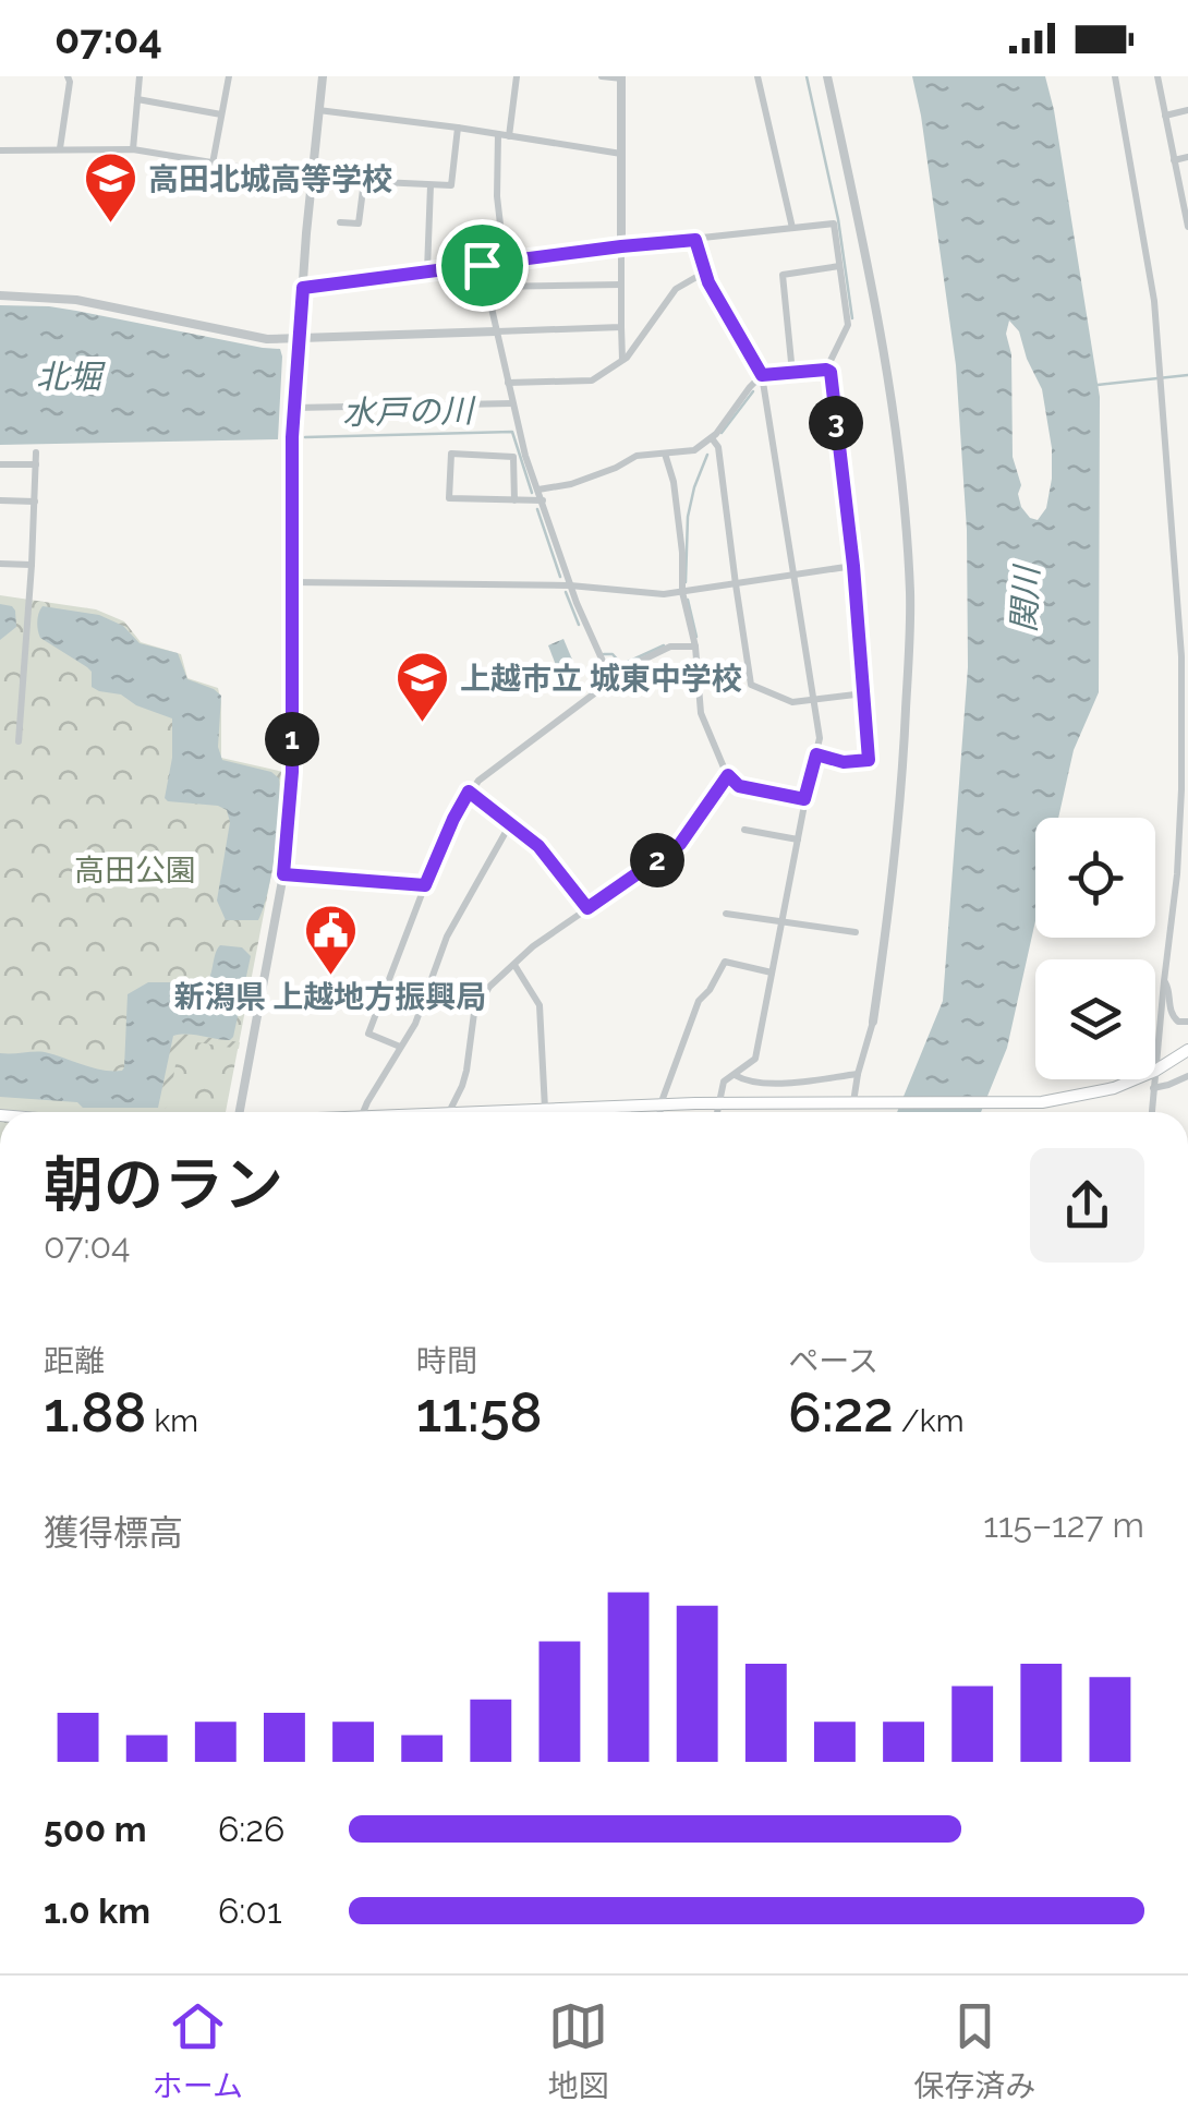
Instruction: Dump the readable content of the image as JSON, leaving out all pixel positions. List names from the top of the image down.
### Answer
{
  "water": ["北堀", "水戸の川", "関川"],
  "parks": ["高田公園"],
  "places": {
    "school or university": ["高田北城高等学校", "上越市立 城東中学校"],
    "public building": ["新潟県 上越地方振興局"]
  },
  "page": {
    "status": "07:04",
    "pins": ["3", "1", "2"],
    "heading": ["朝のラン", "07:04"],
    "stats": [
      ["距離", "1.88 km"],
      ["時間", "11:58"],
      ["ペース", "6:22 /km"]
    ],
    "chart": ["獲得標高", "115–127 m"],
    "list": [
      {
        "name": "500 m",
        "note": "6:26"
      },
      {
        "name": "1.0 km",
        "note": "6:01"
      }
    ],
    "tabs": ["ホーム", "地図", "保存済み"]
  }
}
